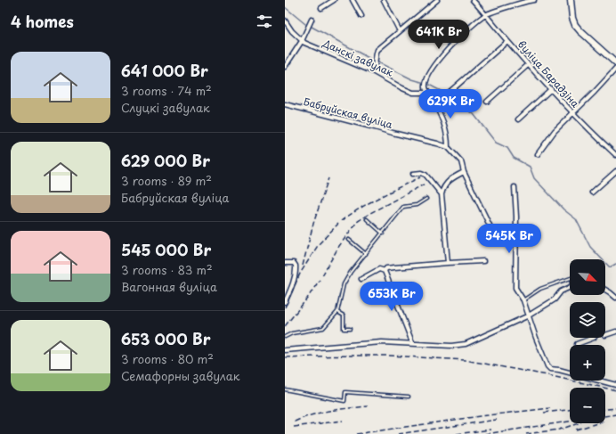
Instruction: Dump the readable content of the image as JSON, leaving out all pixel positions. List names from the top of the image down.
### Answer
{
  "streets": {
    "street": ["Данскі завулак", "вуліца Барадзіна", "Бабруйская вуліца"]
  },
  "north": "bottom right",
  "page": {
    "heading": "4 homes",
    "price": [
      "641K Br",
      "629K Br",
      "545K Br",
      "653K Br"
    ],
    "list": [
      {
        "name": "641 000 Br",
        "note": "3 rooms · 74 m² · Слуцкі завулак"
      },
      {
        "name": "629 000 Br",
        "note": "3 rooms · 89 m² · Бабруйская вуліца"
      },
      {
        "name": "545 000 Br",
        "note": "3 rooms · 83 m² · Вагонная вуліца"
      },
      {
        "name": "653 000 Br",
        "note": "3 rooms · 80 m² · Семафорны завулак"
      }
    ],
    "map_buttons": ["+", "−"]
  }
}
